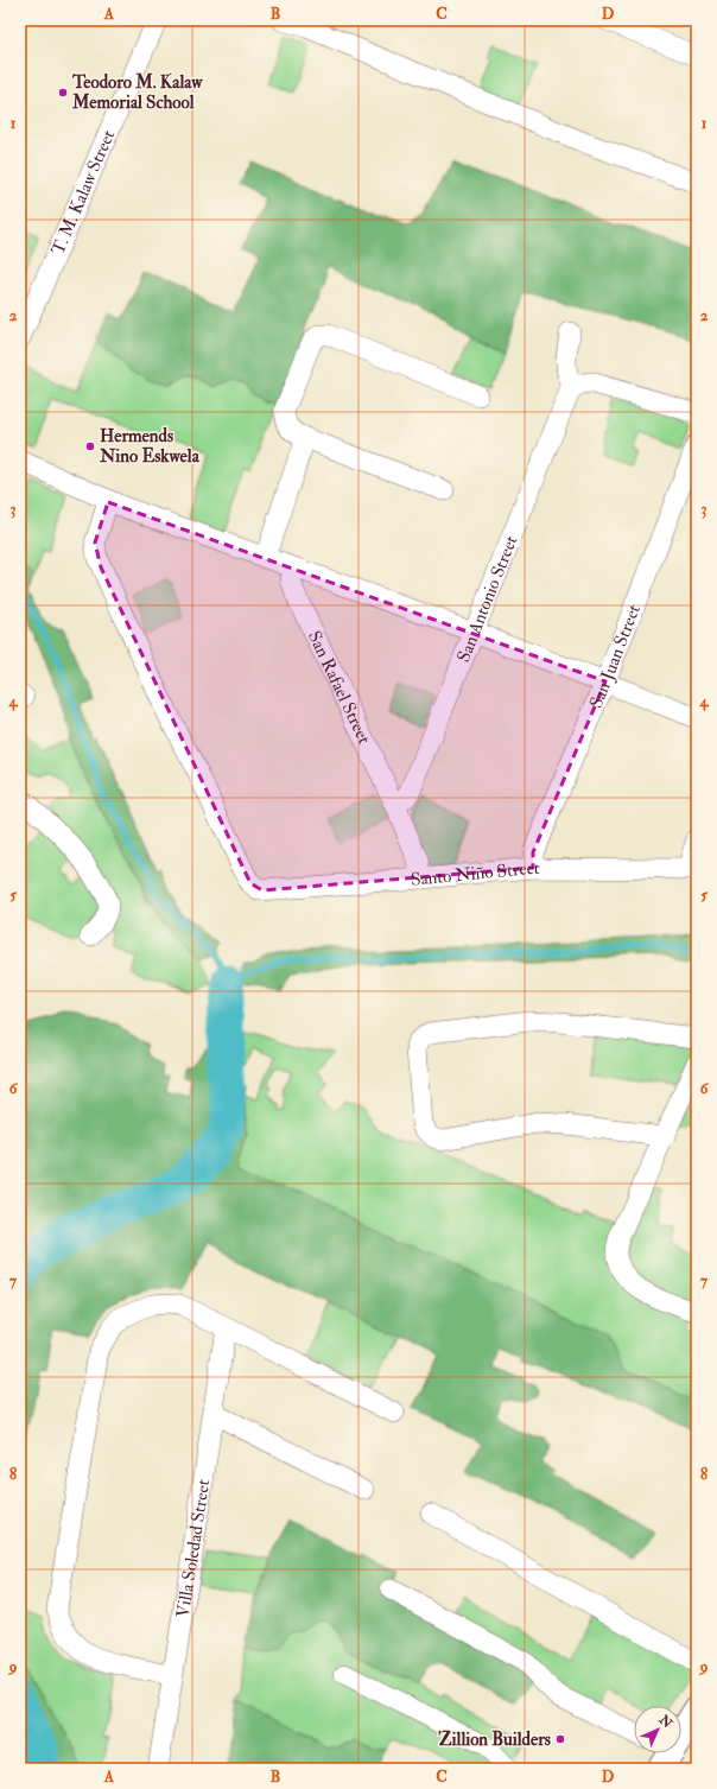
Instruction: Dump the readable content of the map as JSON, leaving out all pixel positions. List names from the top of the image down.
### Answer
{
  "streets": {
    "street": [
      "T. M. Kalaw Street",
      "San Antonio Street",
      "San Juan Street",
      "San Rafael Street",
      "Santo Niño Street",
      "Villa Soledad Street"
    ]
  },
  "crossings": [
    ["San Antonio Street", "San Rafael Street"],
    ["San Juan Street", "Santo Niño Street"],
    ["San Rafael Street", "Santo Niño Street"]
  ],
  "places": ["Teodoro M. Kalaw Memorial School", "Hermends Nino Eskwela", "Zillion Builders"],
  "north": "top right",
  "grid": {
    "columns": [
      "A",
      "B",
      "C",
      "D"
    ],
    "rows": [
      "1",
      "2",
      "3",
      "4",
      "5",
      "6",
      "7",
      "8",
      "9"
    ]
  }
}
